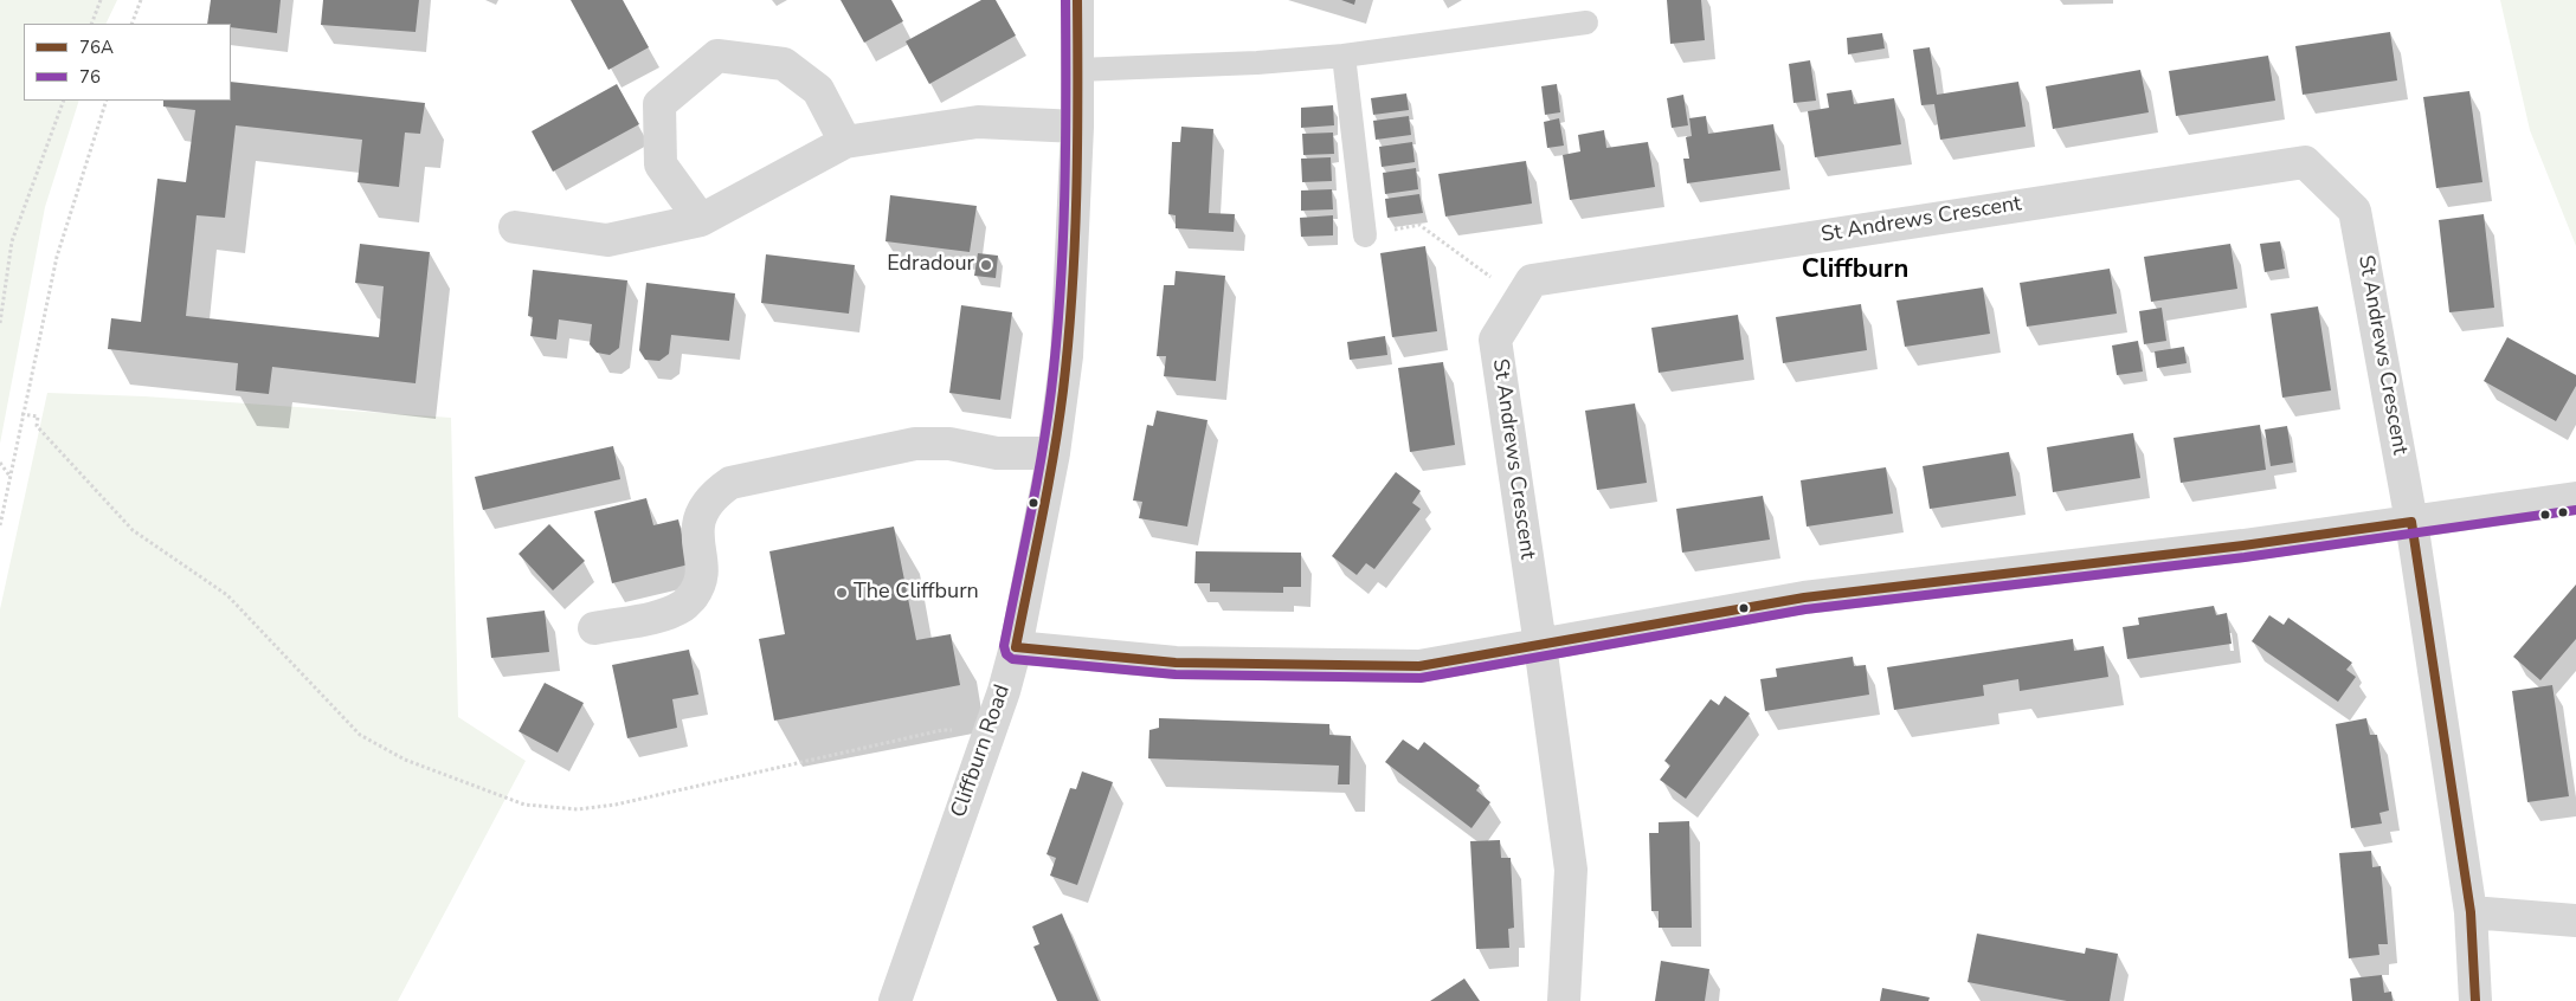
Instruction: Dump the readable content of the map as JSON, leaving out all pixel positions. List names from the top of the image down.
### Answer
{
  "streets": {
    "street": ["St Andrews Crescent", "Cliffburn Road"]
  },
  "districts": ["Cliffburn"],
  "places": ["Edradour", "The Cliffburn"],
  "lines": ["transit line 76A", "transit line 76"],
  "legend": ["76A", "76"]
}
